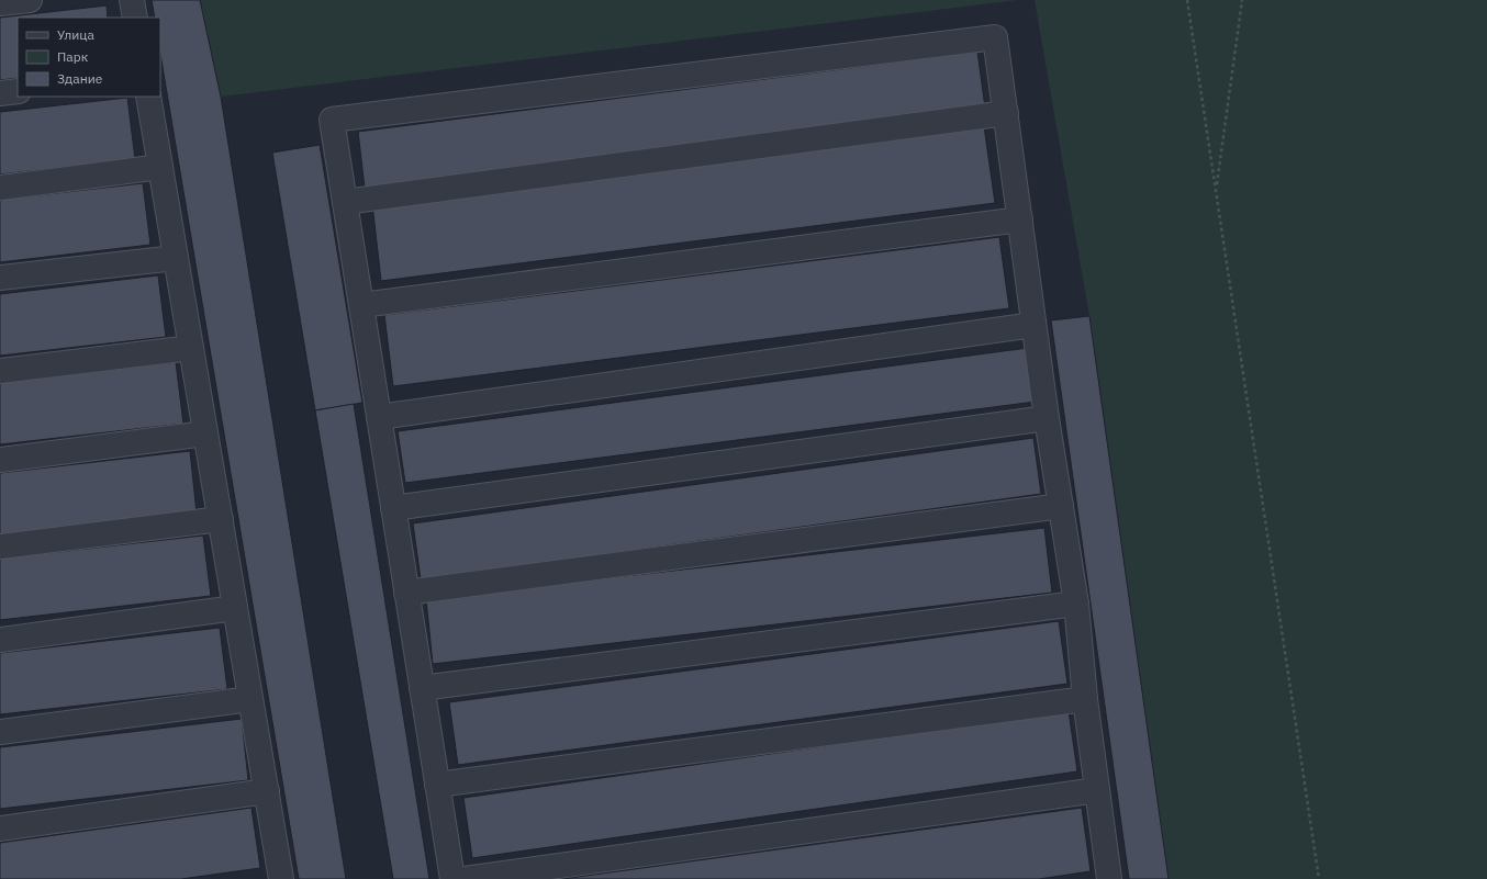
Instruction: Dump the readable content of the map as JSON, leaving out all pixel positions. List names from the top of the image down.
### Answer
{
  "legend": ["Улица", "Парк", "Здание"]
}
